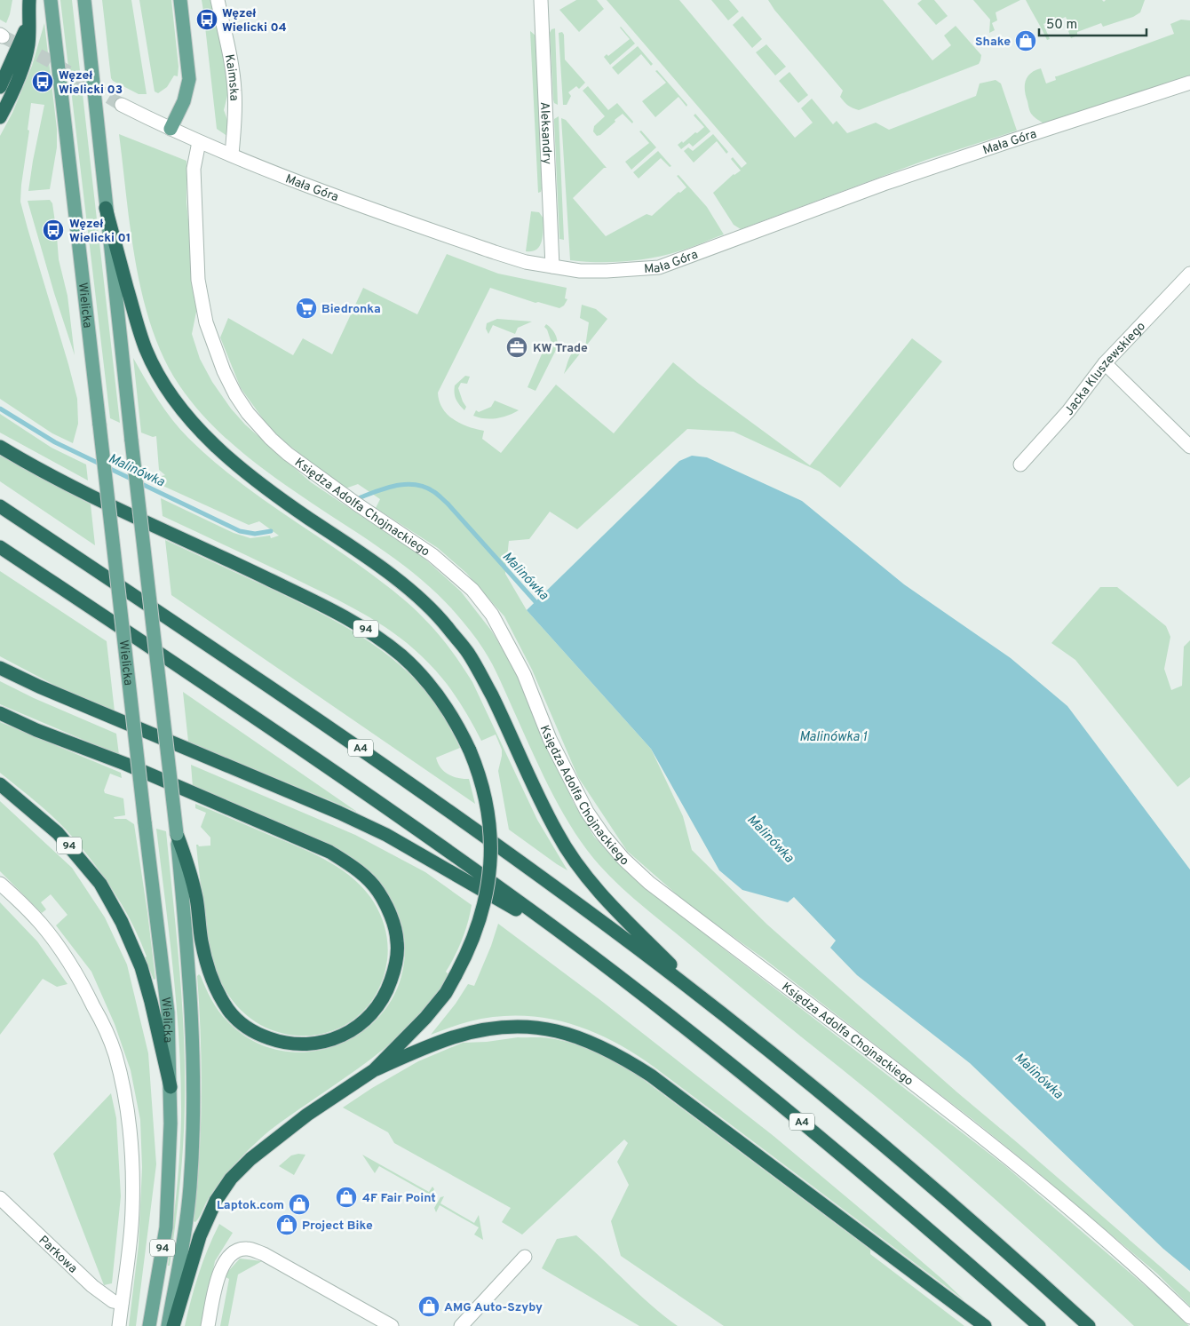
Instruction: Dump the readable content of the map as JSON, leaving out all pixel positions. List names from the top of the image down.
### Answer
{
  "streets": {
    "highway": ["94", "A4"],
    "main road": ["Wielicka"],
    "street": [
      "Kaimska",
      "Aleksandry",
      "Mała Góra",
      "Jacka Kluszewskiego",
      "Księdza Adolfa Chojnackiego",
      "Parkowa"
    ]
  },
  "crossings": [
    ["Kaimska", "Mała Góra"],
    ["Aleksandry", "Mała Góra"],
    ["Mała Góra", "Księdza Adolfa Chojnackiego"],
    ["Wielicka", "94"]
  ],
  "water": ["Malinówka", "Malinówka 1"],
  "places": {
    "bus stop": ["Węzeł Wielicki 04", "Węzeł Wielicki 03", "Węzeł Wielicki 01"],
    "shop": [
      "Shake",
      "4F Fair Point",
      "Laptok.com",
      "Project Bike",
      "AMG Auto-Szyby"
    ],
    "supermarket": ["Biedronka"],
    "office": ["KW Trade"]
  },
  "scale_bar": "50 m"
}
